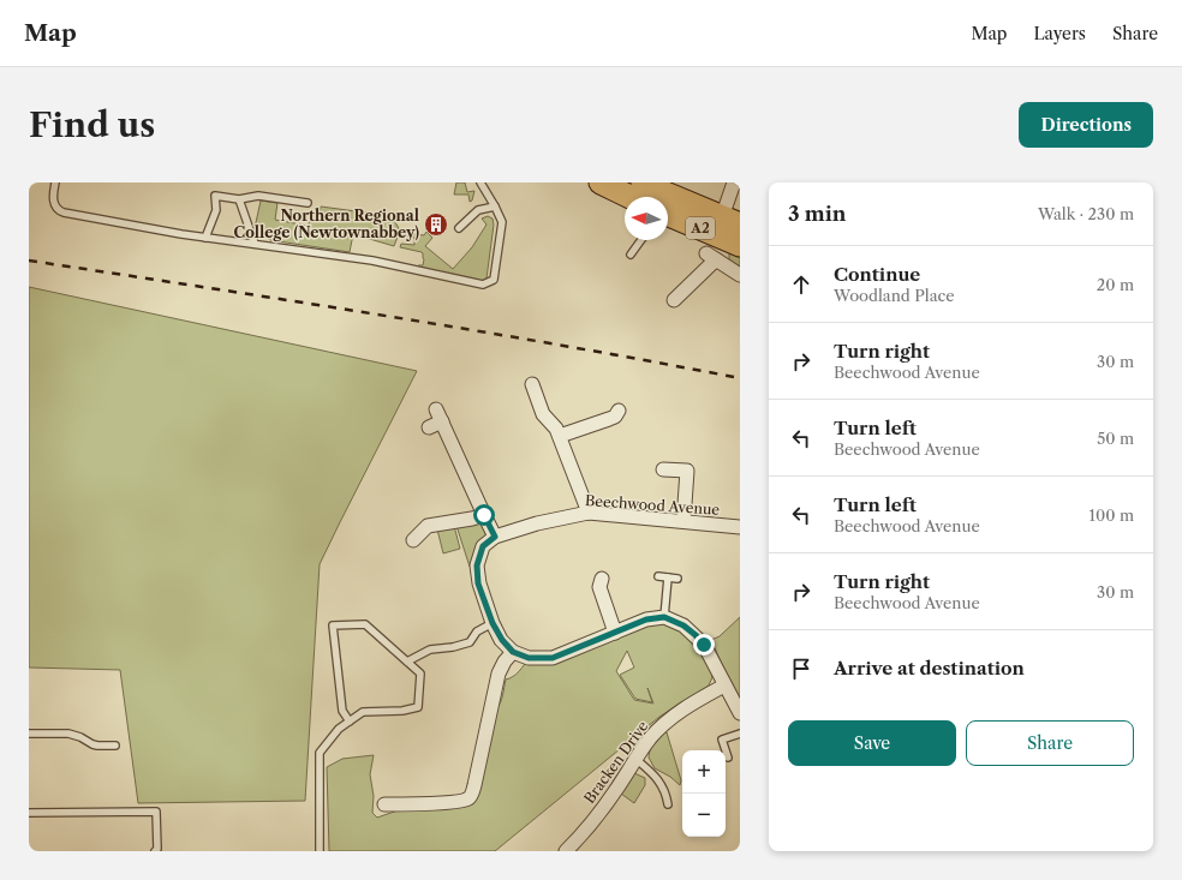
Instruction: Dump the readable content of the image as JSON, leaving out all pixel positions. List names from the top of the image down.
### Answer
{
  "streets": {
    "highway": ["A2"],
    "street": ["Beechwood Avenue", "Bracken Drive"]
  },
  "places": {
    "building": ["Northern Regional College (Newtownabbey)"]
  },
  "north": "left",
  "page": {
    "header": "Map",
    "nav": ["Map", "Layers", "Share"],
    "buttons": [
      "Directions",
      ["Save", "Share"]
    ],
    "title": "Find us",
    "heading": ["3 min", "Walk · 230 m"],
    "list": [
      ["Continue", "Woodland Place", "20 m"],
      ["Turn right", "Beechwood Avenue", "30 m"],
      ["Turn left", "Beechwood Avenue", "50 m"],
      ["Turn left", "Beechwood Avenue", "100 m"],
      ["Turn right", "Beechwood Avenue", "30 m"],
      "Arrive at destination"
    ],
    "map_buttons": ["+", "−"]
  }
}
